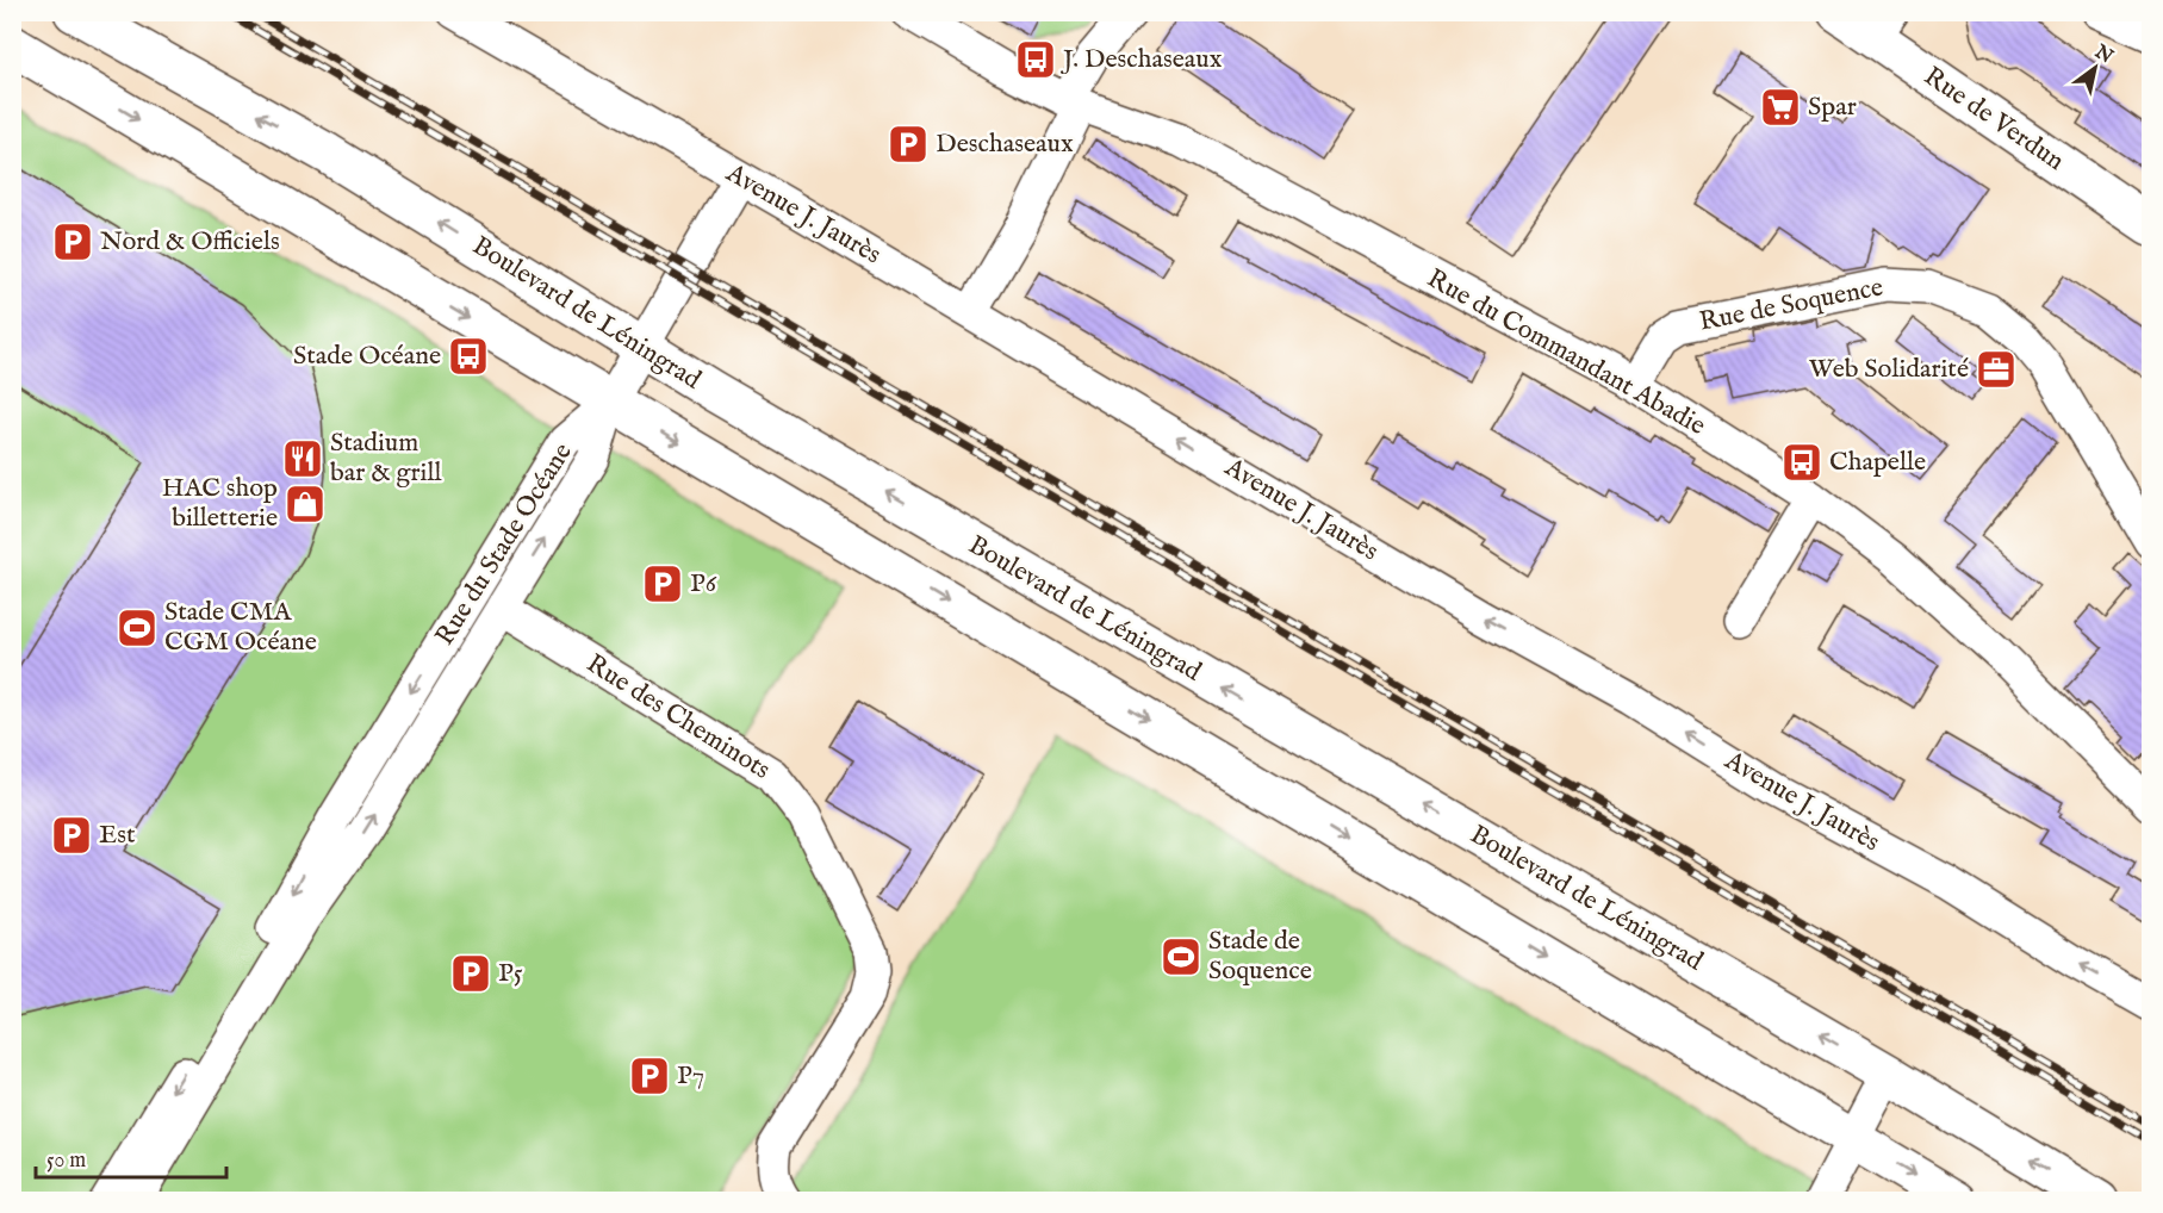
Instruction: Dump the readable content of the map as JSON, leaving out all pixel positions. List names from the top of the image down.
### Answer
{
  "streets": {
    "main road": ["Rue de Verdun", "Boulevard de Léningrad"],
    "street": [
      "Avenue J. Jaurès",
      "Rue de Soquence",
      "Rue du Commandant Abadie",
      "Rue du Stade Océane",
      "Rue des Cheminots"
    ]
  },
  "crossings": [
    ["Rue de Soquence", "Rue du Commandant Abadie"],
    ["Rue du Stade Océane", "Rue des Cheminots"]
  ],
  "one_way": ["Avenue J. Jaurès"],
  "places": {
    "bus stop": ["J. Deschaseaux", "Stade Océane", "Chapelle"],
    "supermarket": ["Spar"],
    "parking": [
      "Deschaseaux",
      "Nord & Officiels",
      "P6",
      "Est",
      "P5",
      "P7"
    ],
    "office": ["Web Solidarité"],
    "restaurant": ["Stadium bar & grill"],
    "shop": ["HAC shop billetterie"],
    "sports": ["Stade CMA CGM Océane", "Stade de Soquence"]
  },
  "scale_bar": "50 m",
  "north": "top right"
}
